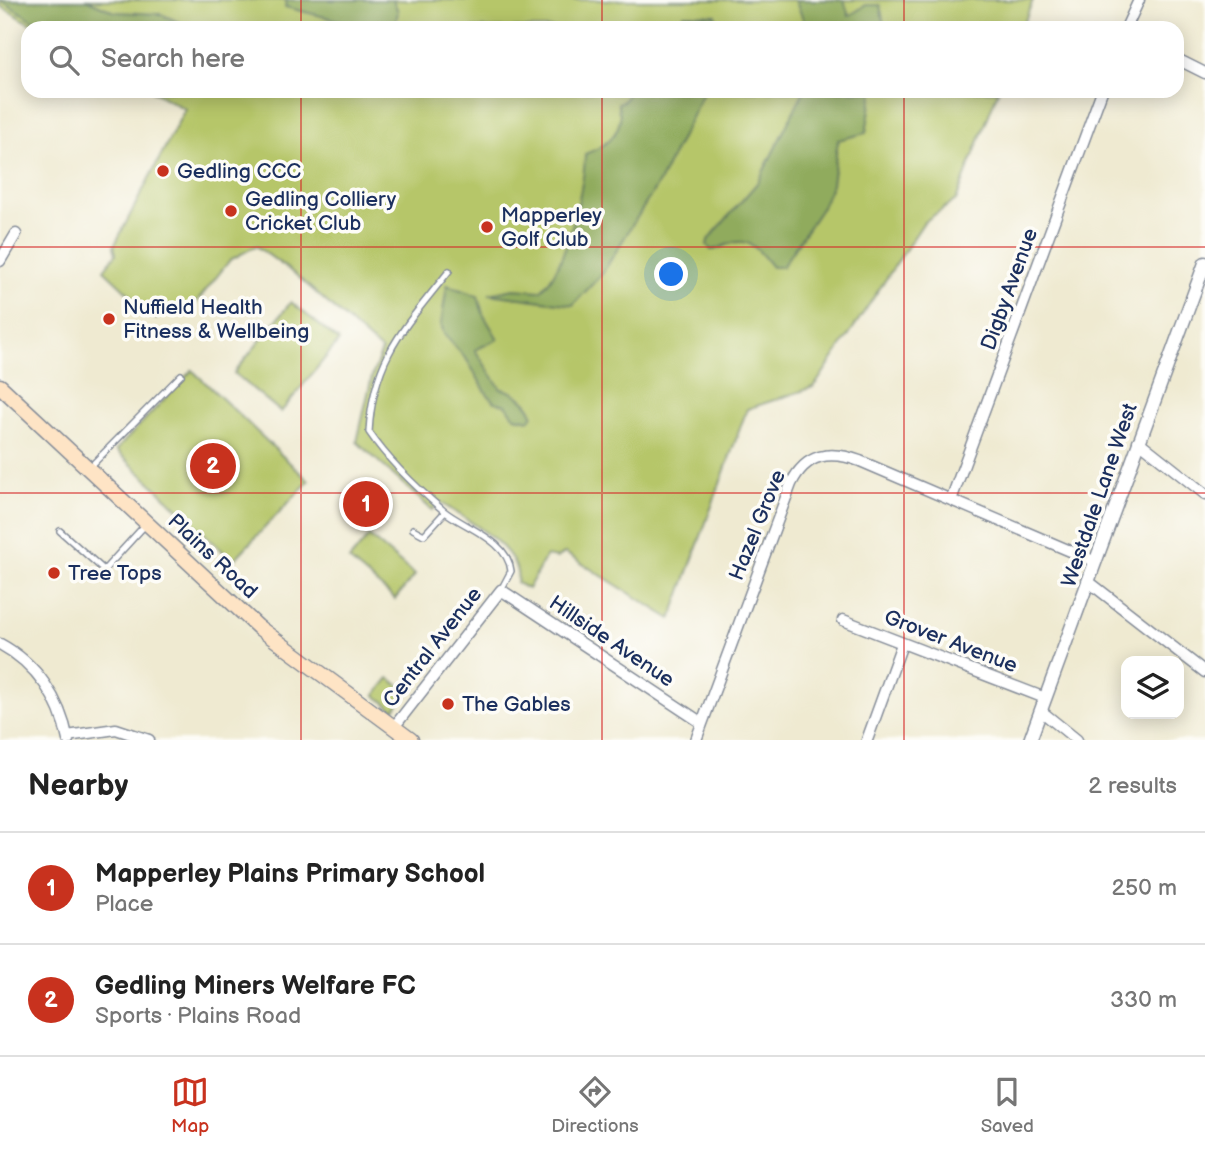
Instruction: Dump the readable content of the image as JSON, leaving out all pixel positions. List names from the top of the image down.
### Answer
{
  "streets": {
    "main road": ["Plains Road"],
    "street": [
      "Digby Avenue",
      "Westdale Lane West",
      "Hazel Grove",
      "Hillside Avenue",
      "Grover Avenue",
      "Central Avenue"
    ]
  },
  "crossings": [
    ["Digby Avenue", "Hazel Grove"],
    ["Westdale Lane West", "Hazel Grove"],
    ["Westdale Lane West", "Grover Avenue"],
    ["Hazel Grove", "Hillside Avenue"],
    ["Plains Road", "Central Avenue"],
    ["Hillside Avenue", "Central Avenue"]
  ],
  "places": [
    "Gedling CCC",
    "Gedling Colliery Cricket Club",
    "Mapperley Golf Club",
    "Nuffield Health Fitness & Wellbeing",
    "Tree Tops",
    "The Gables"
  ],
  "page": {
    "search": "Search here",
    "pins": ["2", "1"],
    "heading": ["Nearby", "2 results"],
    "list": [
      {
        "mark": "1",
        "name": "Mapperley Plains Primary School",
        "note": "Place",
        "value": "250 m"
      },
      {
        "mark": "2",
        "name": "Gedling Miners Welfare FC",
        "note": "Sports · Plains Road",
        "value": "330 m"
      }
    ],
    "nav": ["Map", "Directions", "Saved"]
  }
}
